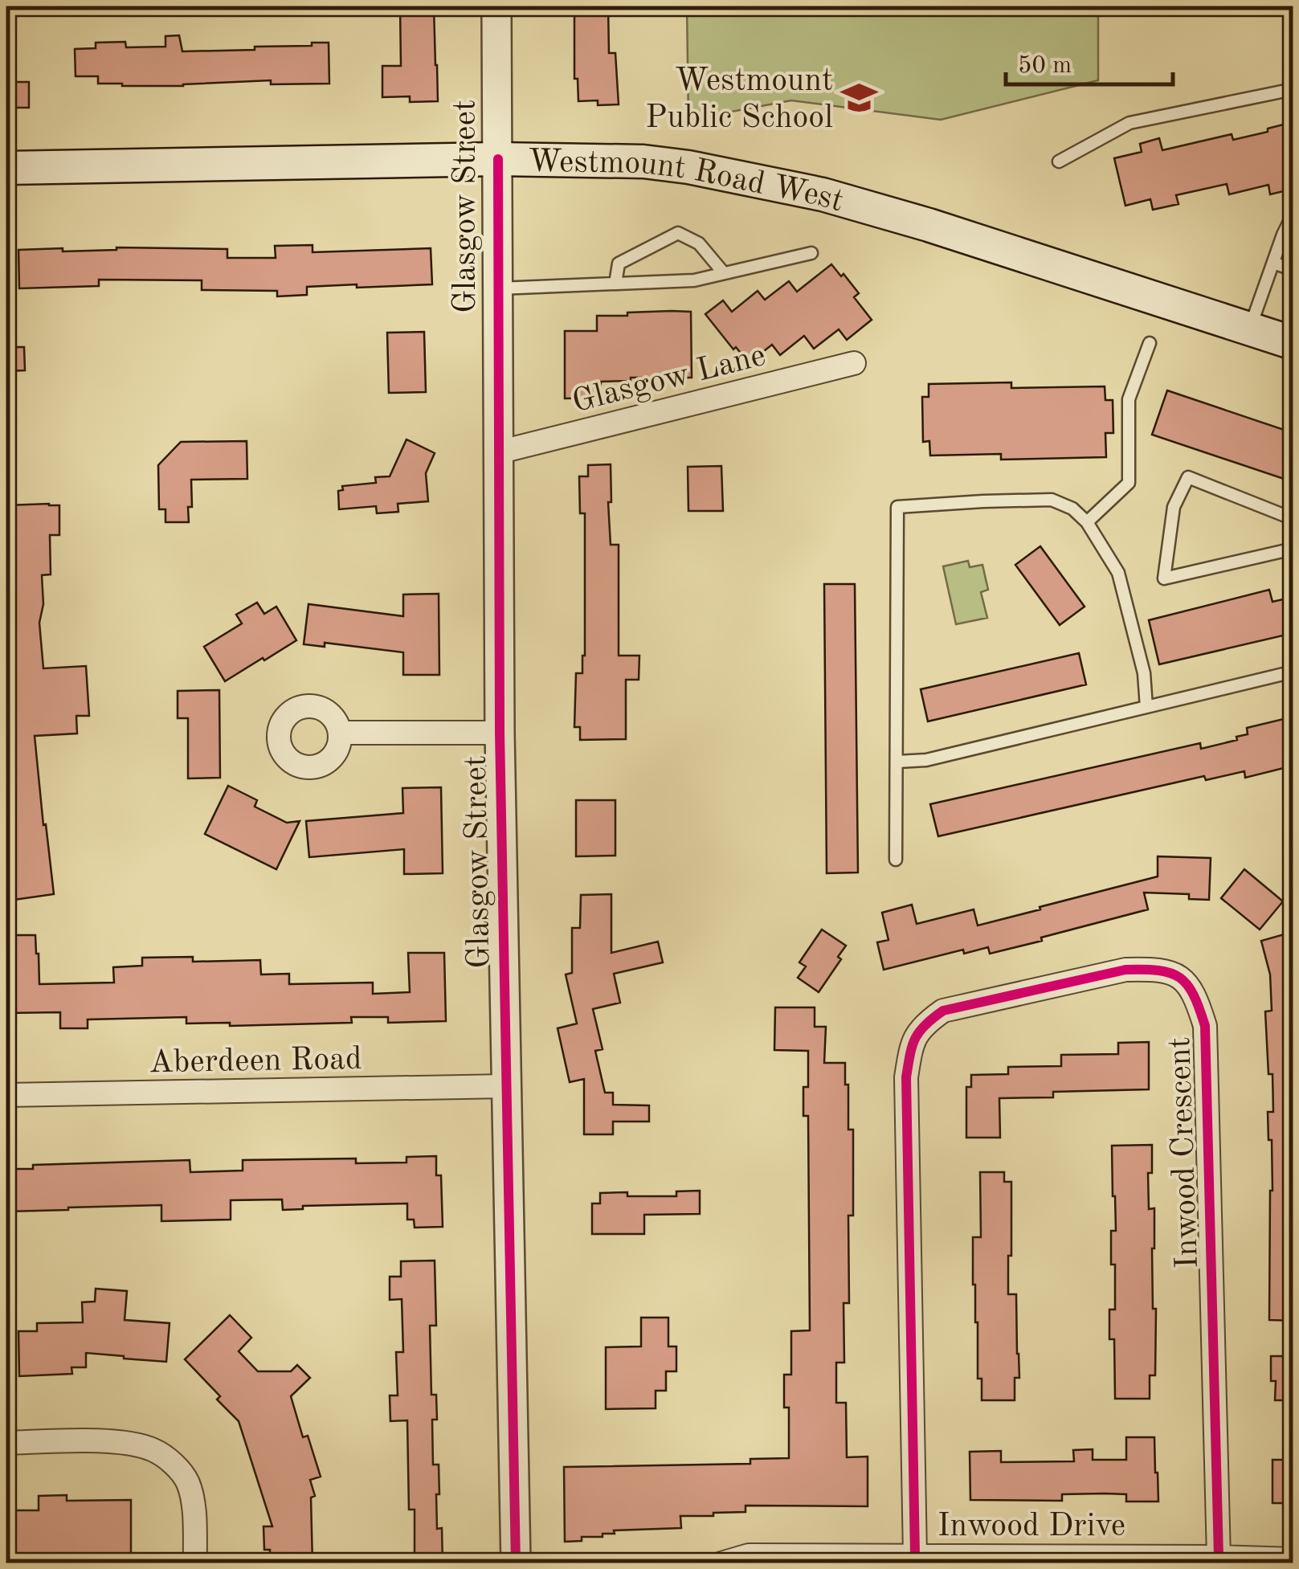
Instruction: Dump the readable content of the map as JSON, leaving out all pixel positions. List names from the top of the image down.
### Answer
{
  "streets": {
    "main road": ["Westmount Road West"],
    "street": [
      "Glasgow Street",
      "Glasgow Lane",
      "Aberdeen Road",
      "Inwood Crescent",
      "Inwood Drive"
    ]
  },
  "crossings": [
    ["Westmount Road West", "Glasgow Street"],
    ["Glasgow Street", "Glasgow Lane"],
    ["Glasgow Street", "Aberdeen Road"],
    ["Inwood Crescent", "Inwood Drive"]
  ],
  "places": {
    "school or university": ["Westmount Public School"]
  },
  "scale_bar": "50 m"
}
